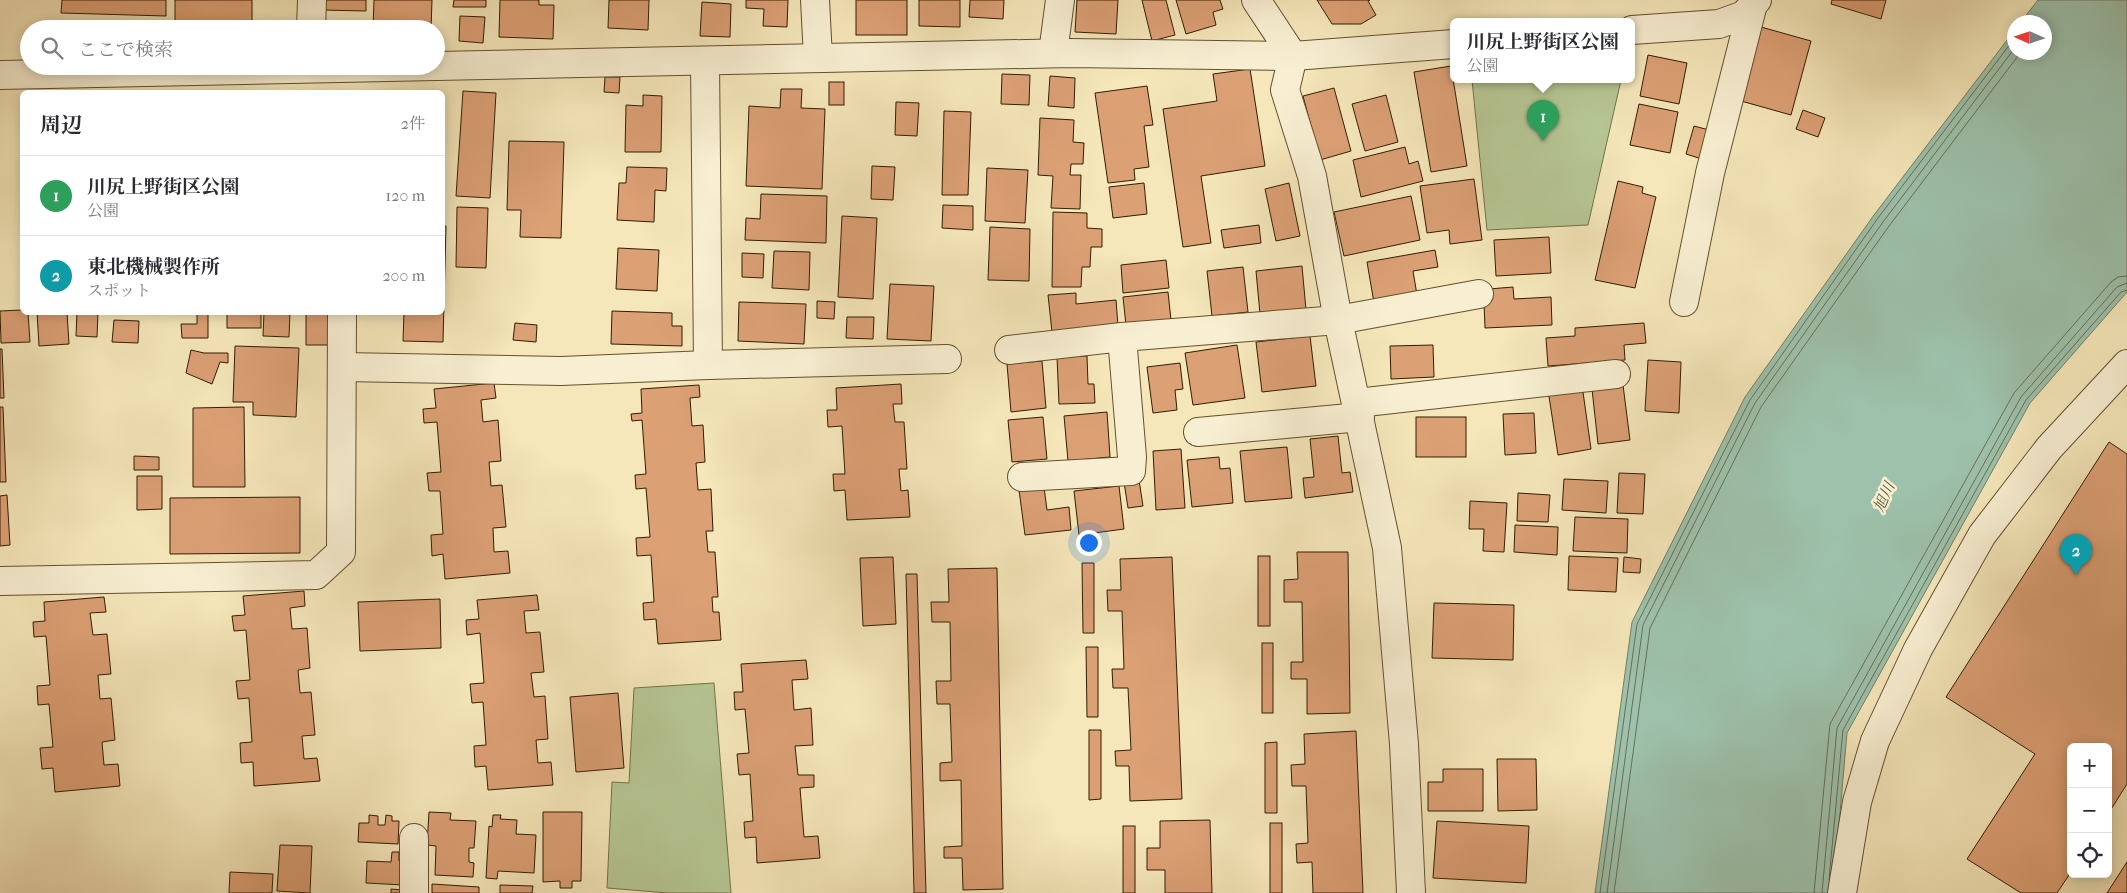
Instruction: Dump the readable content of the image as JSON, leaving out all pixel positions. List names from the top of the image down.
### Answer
{
  "water": ["旭川"],
  "north": "left",
  "page": {
    "popup": ["川尻上野街区公園", "公園"],
    "search": "ここで検索",
    "heading": ["周辺", "2件"],
    "pins": ["1", "2"],
    "list": [
      {
        "mark": "1",
        "name": "川尻上野街区公園",
        "note": "公園",
        "value": "120 m"
      },
      {
        "mark": "2",
        "name": "東北機械製作所",
        "note": "スポット",
        "value": "200 m"
      }
    ],
    "map_buttons": ["+", "−"]
  }
}
